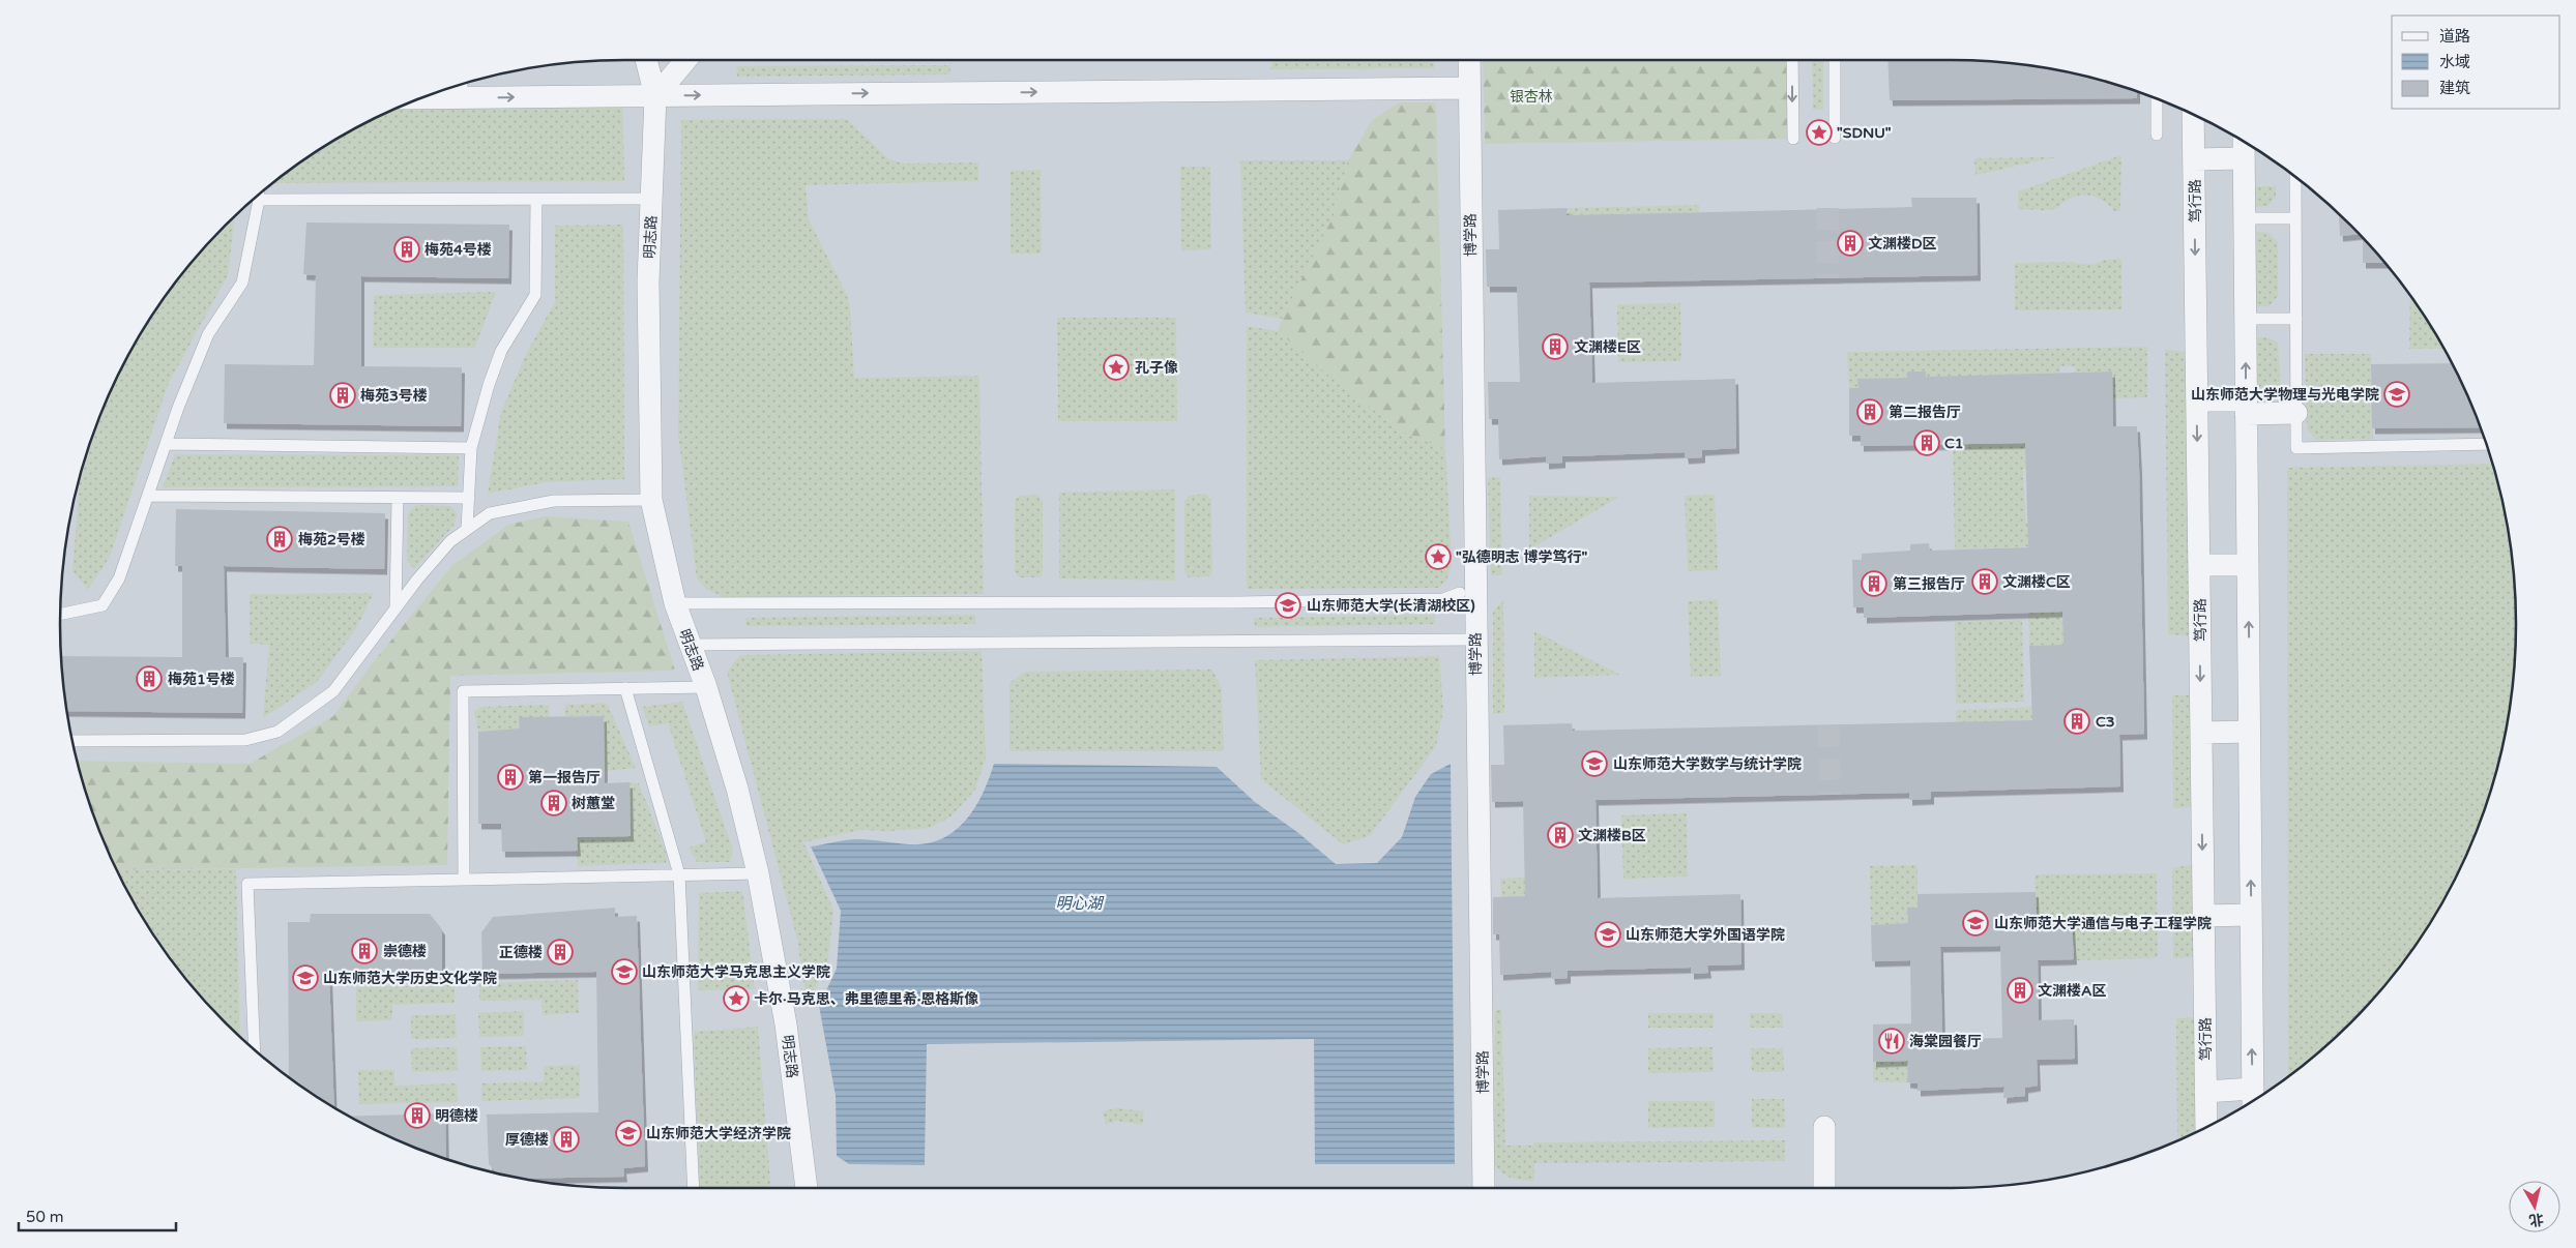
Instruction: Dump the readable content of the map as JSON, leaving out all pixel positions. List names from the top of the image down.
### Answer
{
  "streets": {
    "street": ["笃行路", "博学路", "明志路"]
  },
  "water": ["明心湖"],
  "parks": ["银杏林"],
  "places": {
    "place": [
      "\"SDNU\"",
      "孔子像",
      "\"弘德明志 博学笃行\"",
      "卡尔·马克思、弗里德里希·恩格斯像"
    ],
    "building": [
      "文渊楼D区",
      "梅苑4号楼",
      "文渊楼E区",
      "梅苑3号楼",
      "第二报告厅",
      "C1",
      "梅苑2号楼",
      "文渊楼C区",
      "第三报告厅",
      "梅苑1号楼",
      "C3",
      "第一报告厅",
      "树蕙堂",
      "文渊楼B区",
      "崇德楼",
      "正德楼",
      "文渊楼A区",
      "明德楼",
      "厚德楼"
    ],
    "school or university": [
      "山东师范大学物理与光电学院",
      "山东师范大学(长清湖校区)",
      "山东师范大学数学与统计学院",
      "山东师范大学通信与电子工程学院",
      "山东师范大学外国语学院",
      "山东师范大学马克思主义学院",
      "山东师范大学历史文化学院",
      "山东师范大学经济学院"
    ],
    "restaurant": ["海棠园餐厅"]
  },
  "legend": ["道路", "水域", "建筑"],
  "scale_bar": "50 m",
  "north": "bottom"
}
